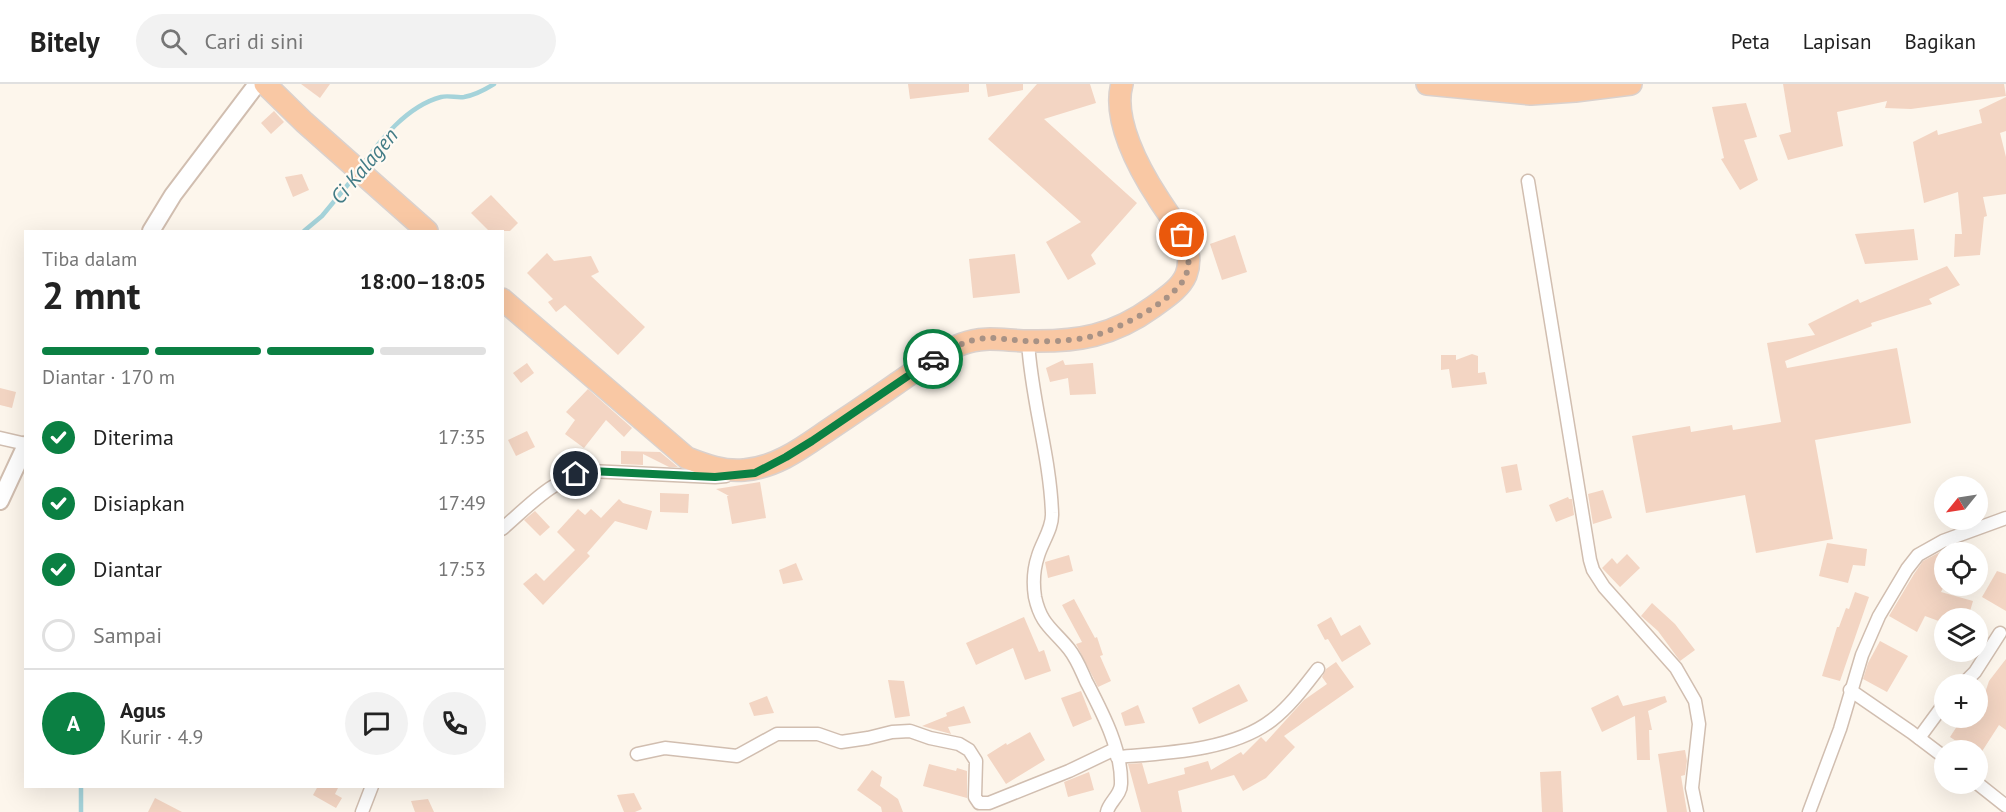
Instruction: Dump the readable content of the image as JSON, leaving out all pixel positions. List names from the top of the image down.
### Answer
{
  "water": ["Ci Kalagen"],
  "north": "bottom left",
  "page": {
    "header": "Bitely",
    "search": "Cari di sini",
    "nav": ["Peta", "Lapisan", "Bagikan"],
    "heading": ["2 mnt", "Tiba dalam", "18:00–18:05"],
    "panel": ["Agus", "Kurir · 4.9"],
    "bar": "Diantar · 170 m",
    "list": [
      ["Diterima", "17:35"],
      ["Disiapkan", "17:49"],
      ["Diantar", "17:53"],
      "Sampai"
    ],
    "map_buttons": ["+", "−"],
    "round": "A"
  }
}
